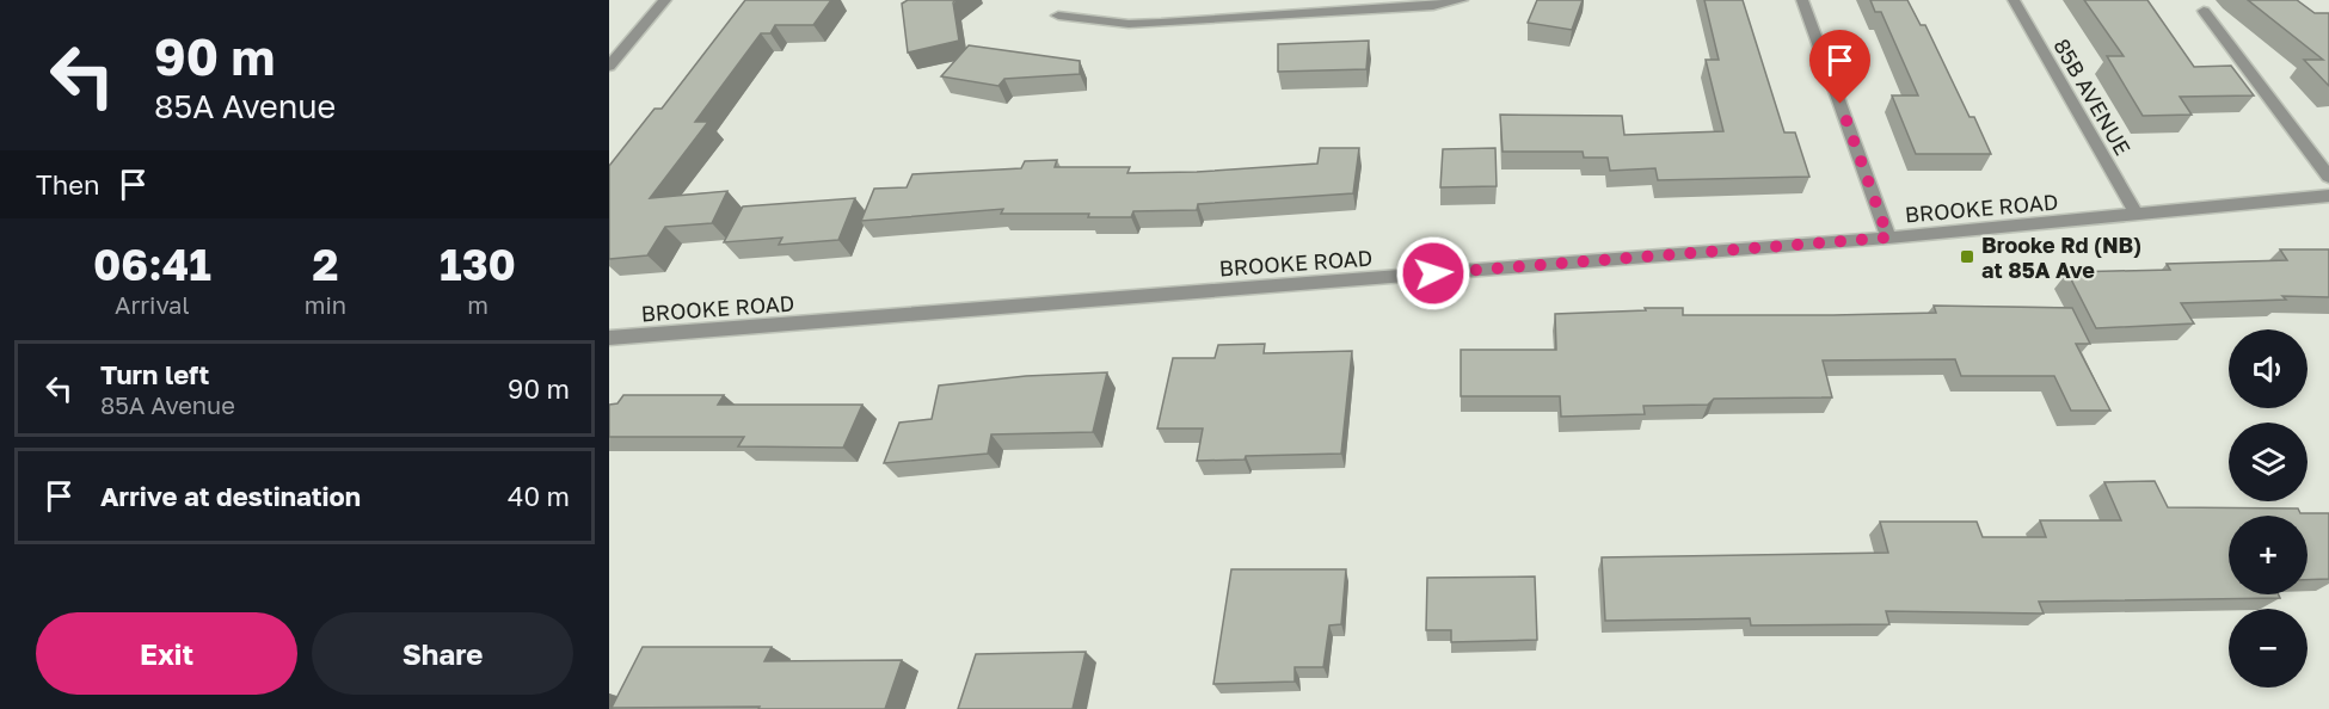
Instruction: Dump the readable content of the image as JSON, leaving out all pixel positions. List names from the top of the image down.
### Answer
{
  "streets": {
    "street": ["85B AVENUE", "BROOKE ROAD"]
  },
  "crossings": [
    ["85B AVENUE", "BROOKE ROAD"]
  ],
  "places": {
    "transit": ["Brooke Rd (NB) at 85A Ave"]
  },
  "page": {
    "turn": ["90 m", "85A Avenue"],
    "then": "Then",
    "eta": [
      "06:41",
      "Arrival",
      "2",
      "min",
      "130",
      "m"
    ],
    "map_buttons": ["+", "−"],
    "list": [
      {
        "name": "Turn left",
        "note": "85A Avenue",
        "value": "90 m"
      },
      {
        "name": "Arrive at destination",
        "value": "40 m"
      }
    ],
    "buttons": ["Exit", "Share"]
  }
}
